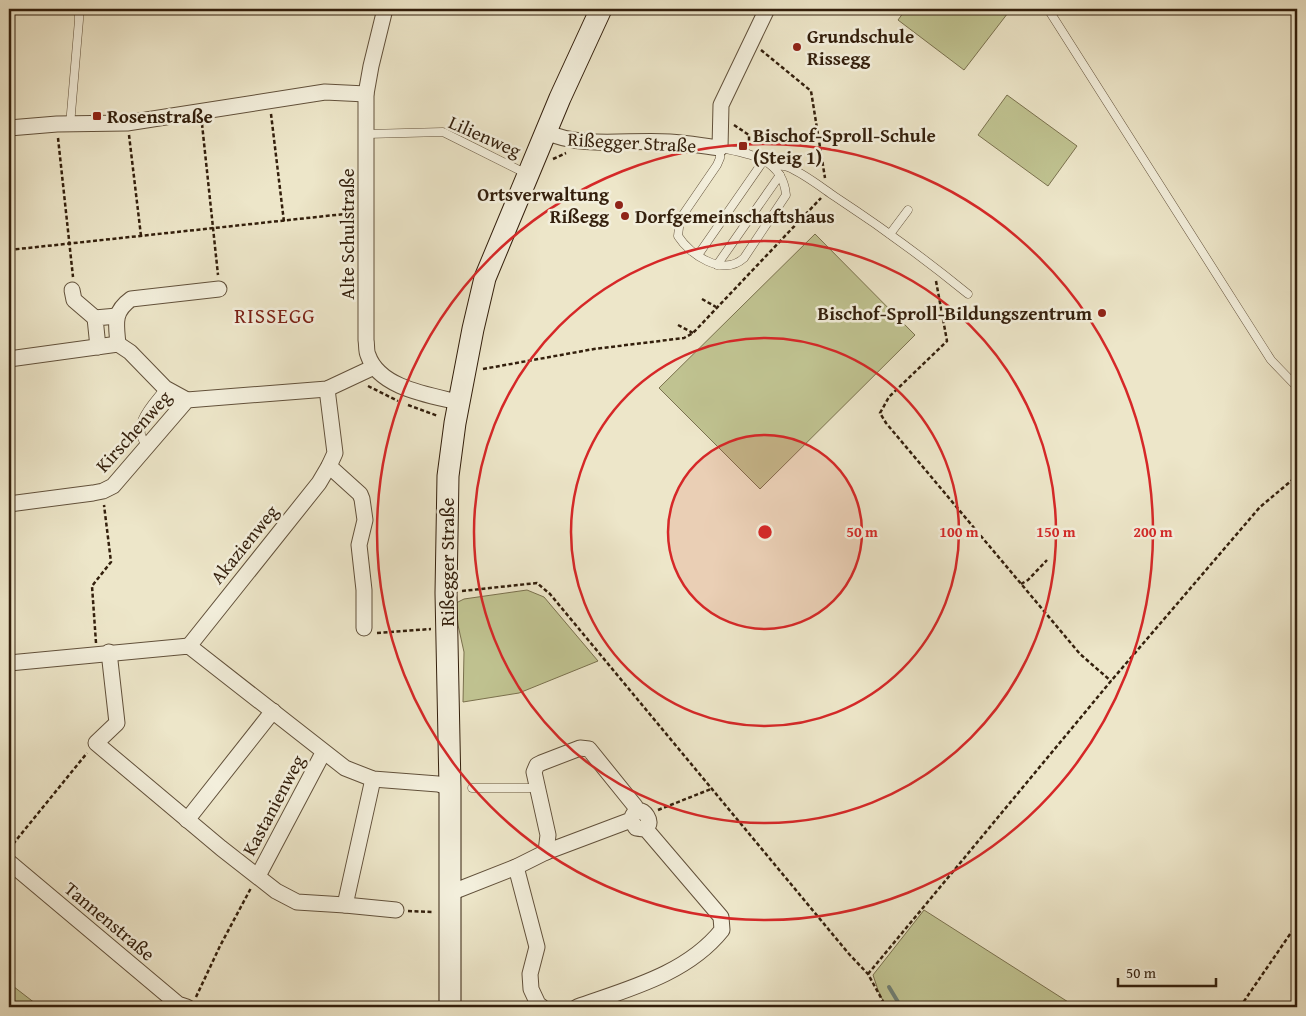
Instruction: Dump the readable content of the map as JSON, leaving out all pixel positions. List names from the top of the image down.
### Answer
{
  "streets": {
    "street": [
      "Rißegger Straße",
      "Alte Schulstraße",
      "Kirschenweg",
      "Akazienweg",
      "Kastanienweg",
      "Tannenstraße"
    ],
    "lane": ["Lilienweg"]
  },
  "crossings": [
    ["Lilienweg", "Rißegger Straße"],
    ["Lilienweg", "Alte Schulstraße"],
    ["Rißegger Straße", "Kastanienweg"],
    ["Alte Schulstraße", "Kirschenweg"],
    ["Kirschenweg", "Akazienweg"],
    ["Akazienweg", "Kastanienweg"]
  ],
  "districts": ["RISSEGG"],
  "places": {
    "other": [
      "Grundschule Rissegg",
      "Ortsverwaltung Rißegg",
      "Dorfgemeinschaftshaus",
      "Bischof-Sproll-Bildungszentrum"
    ],
    "transit": ["Rosenstraße", "Bischof-Sproll-Schule (Steig 1)"]
  },
  "scale_bar": "50 m",
  "rings": [
    "50 m",
    "100 m",
    "150 m",
    "200 m"
  ]
}
